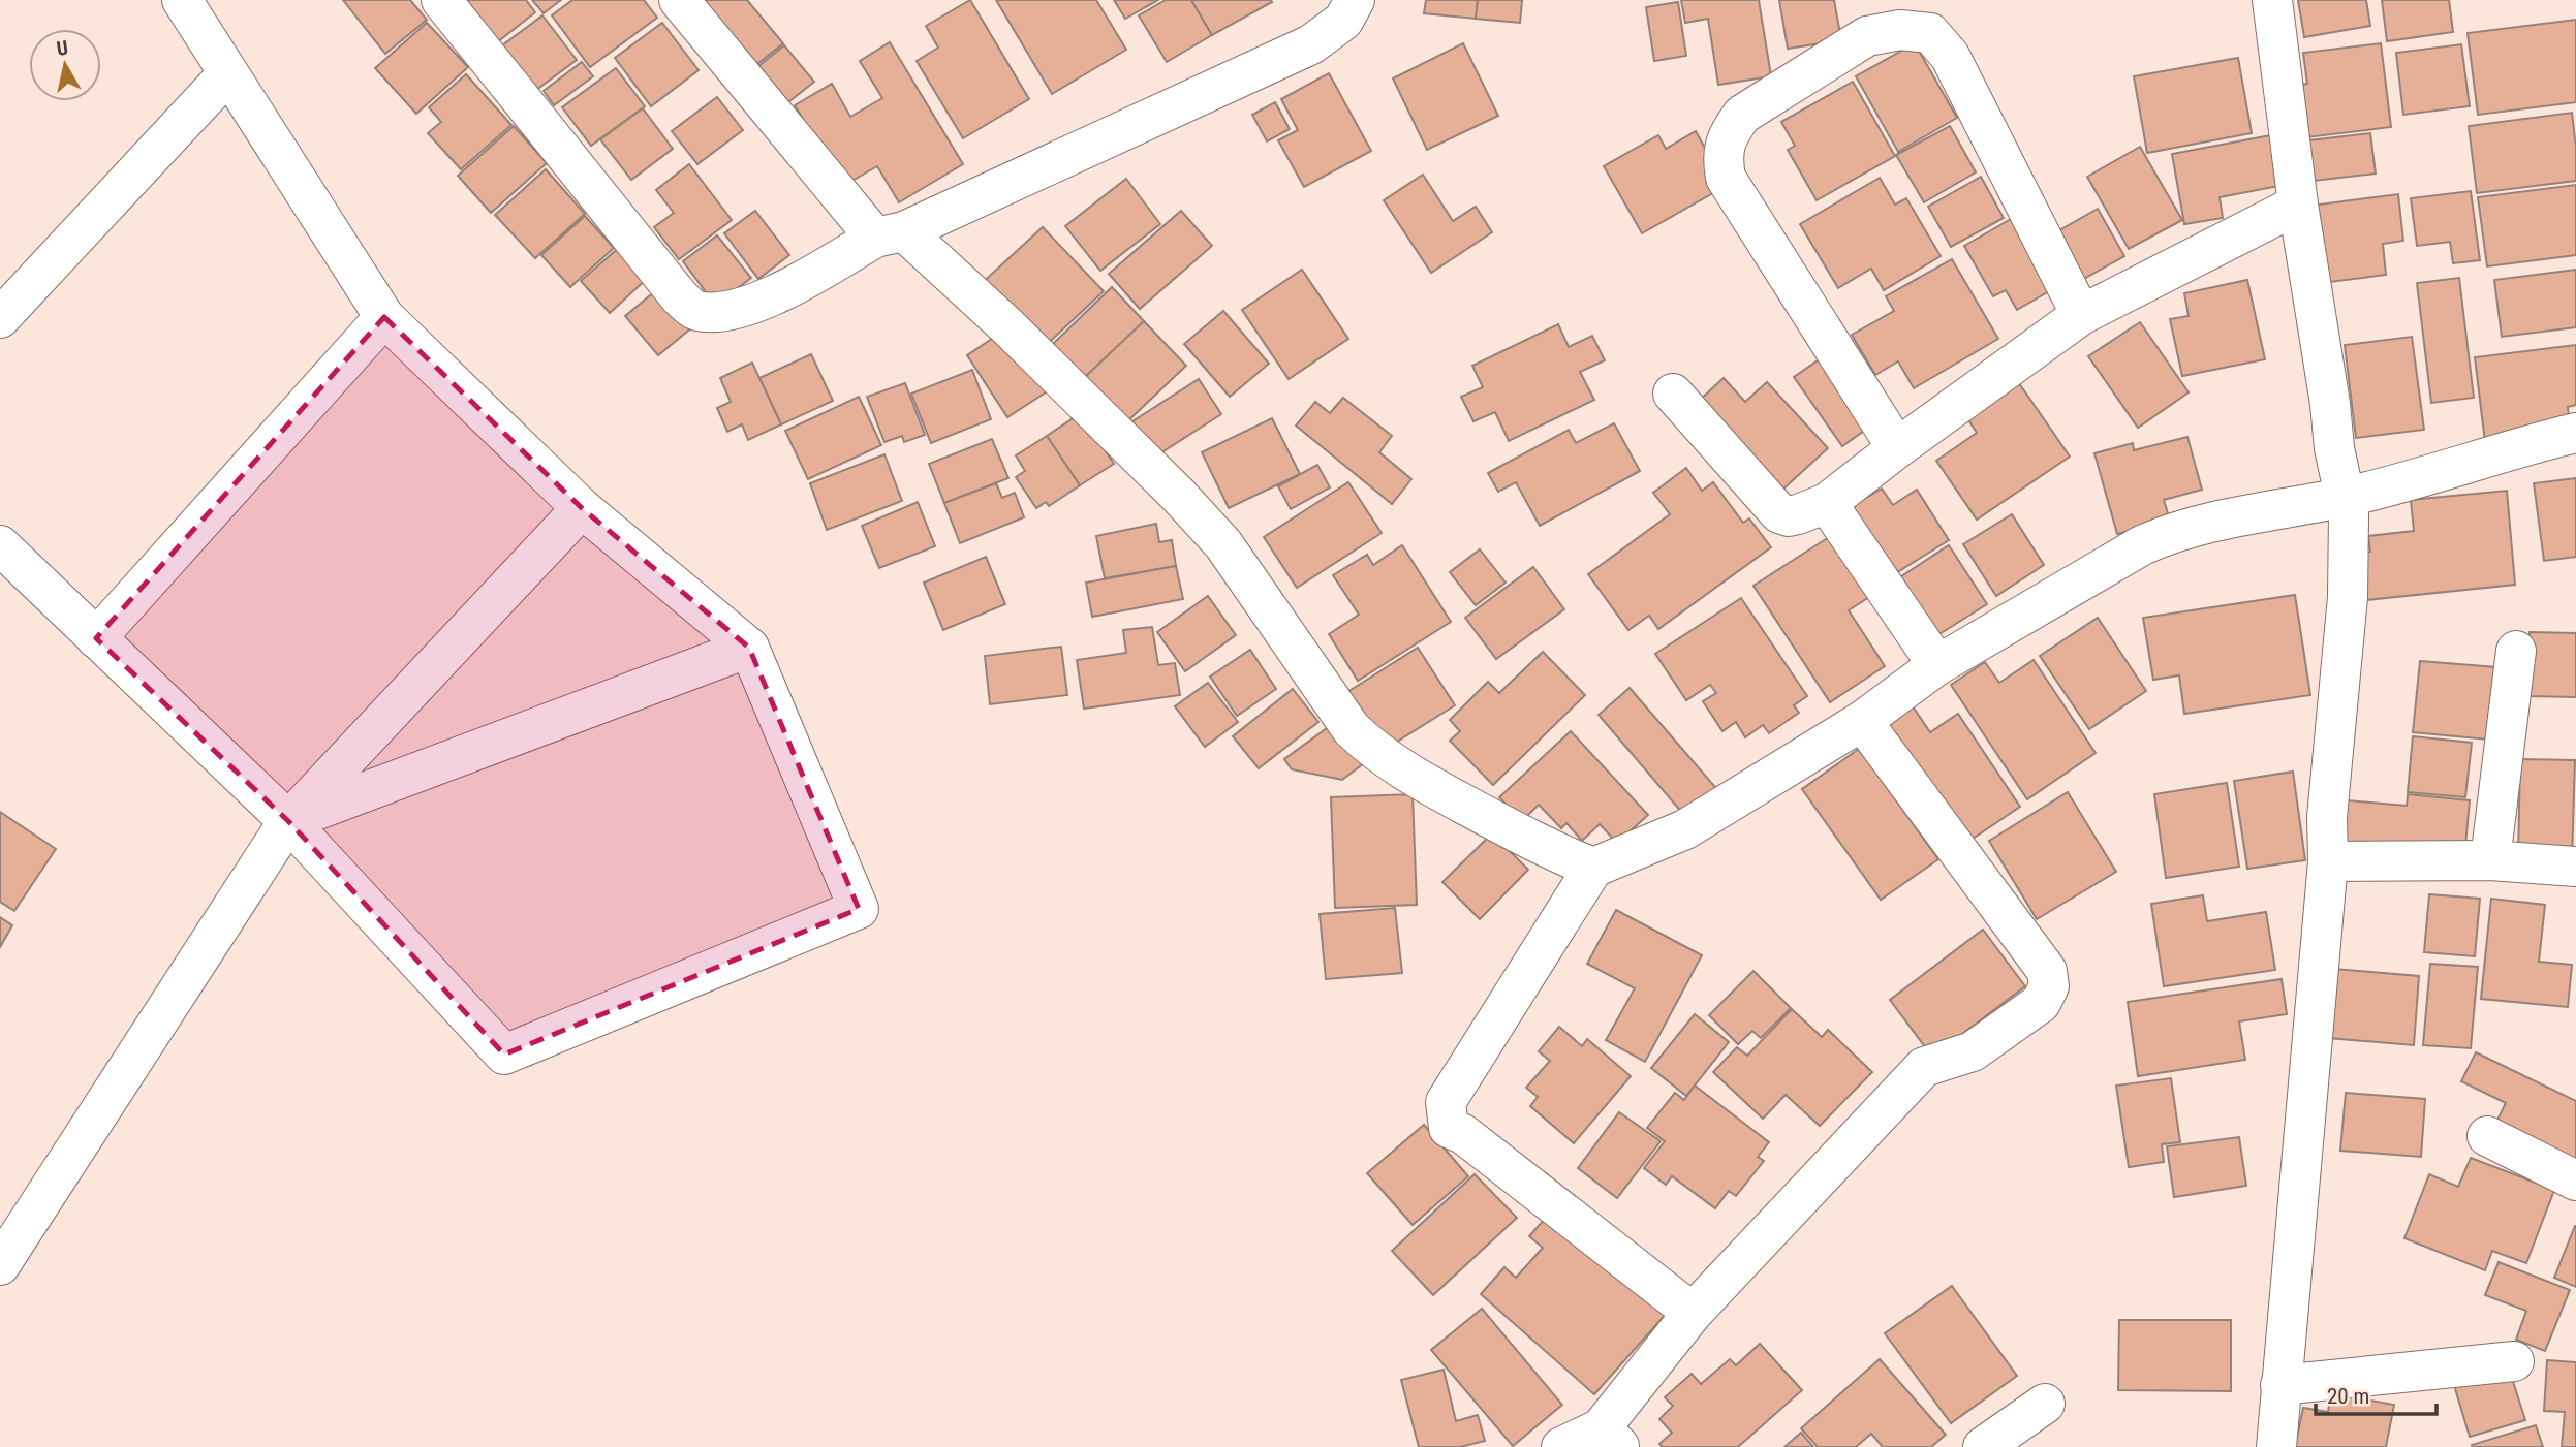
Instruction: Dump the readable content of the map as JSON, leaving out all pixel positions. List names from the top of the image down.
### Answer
{
  "scale_bar": "20 m",
  "north": "top"
}
